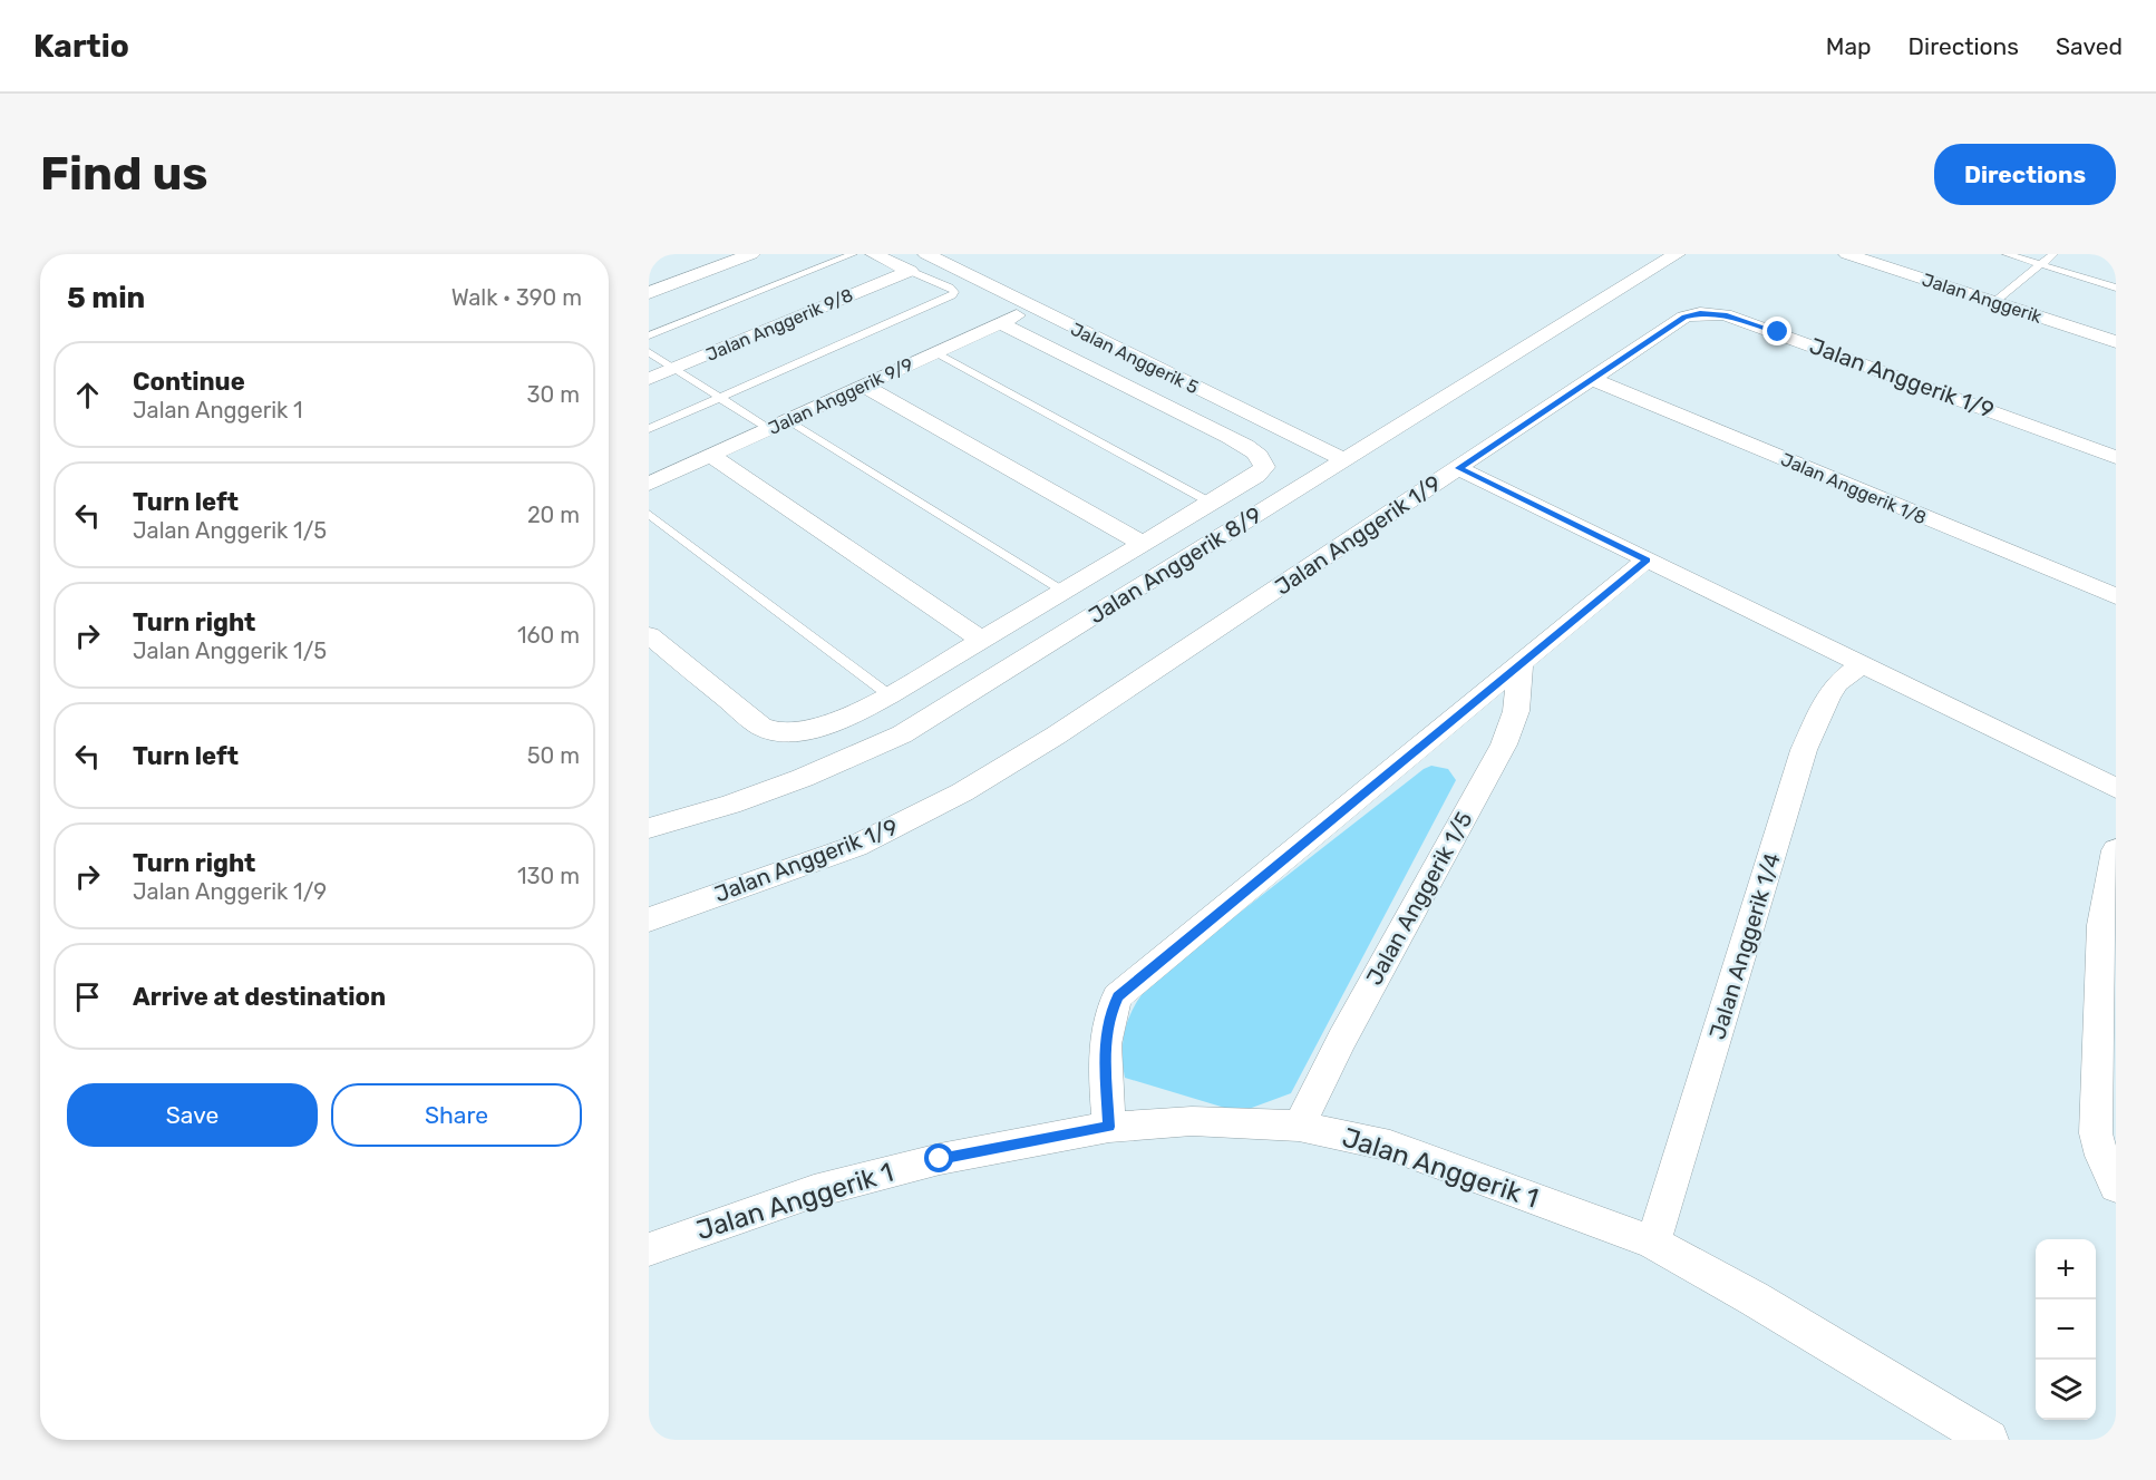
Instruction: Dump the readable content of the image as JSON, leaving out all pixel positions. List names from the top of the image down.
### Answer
{
  "streets": {
    "street": [
      "Jalan Anggerik",
      "Jalan Anggerik 9/8",
      "Jalan Anggerik 5",
      "Jalan Anggerik 1/9",
      "Jalan Anggerik 9/9",
      "Jalan Anggerik 1/8",
      "Jalan Anggerik 8/9",
      "Jalan Anggerik 1/5",
      "Jalan Anggerik 1/4",
      "Jalan Anggerik 1"
    ]
  },
  "crossings": [
    ["Jalan Anggerik 5", "Jalan Anggerik 9/9"],
    ["Jalan Anggerik 5", "Jalan Anggerik 8/9"],
    ["Jalan Anggerik 1/9", "Jalan Anggerik 1/8"],
    ["Jalan Anggerik 1/5", "Jalan Anggerik 1"],
    ["Jalan Anggerik 1/4", "Jalan Anggerik 1"]
  ],
  "page": {
    "header": "Kartio",
    "nav": ["Map", "Directions", "Saved"],
    "buttons": [
      "Directions",
      ["Save", "Share"]
    ],
    "title": "Find us",
    "heading": ["5 min", "Walk · 390 m"],
    "list": [
      ["Continue", "Jalan Anggerik 1", "30 m"],
      ["Turn left", "Jalan Anggerik 1/5", "20 m"],
      ["Turn right", "Jalan Anggerik 1/5", "160 m"],
      ["Turn left", "50 m"],
      ["Turn right", "Jalan Anggerik 1/9", "130 m"],
      "Arrive at destination"
    ],
    "map_buttons": ["+", "−"]
  }
}
